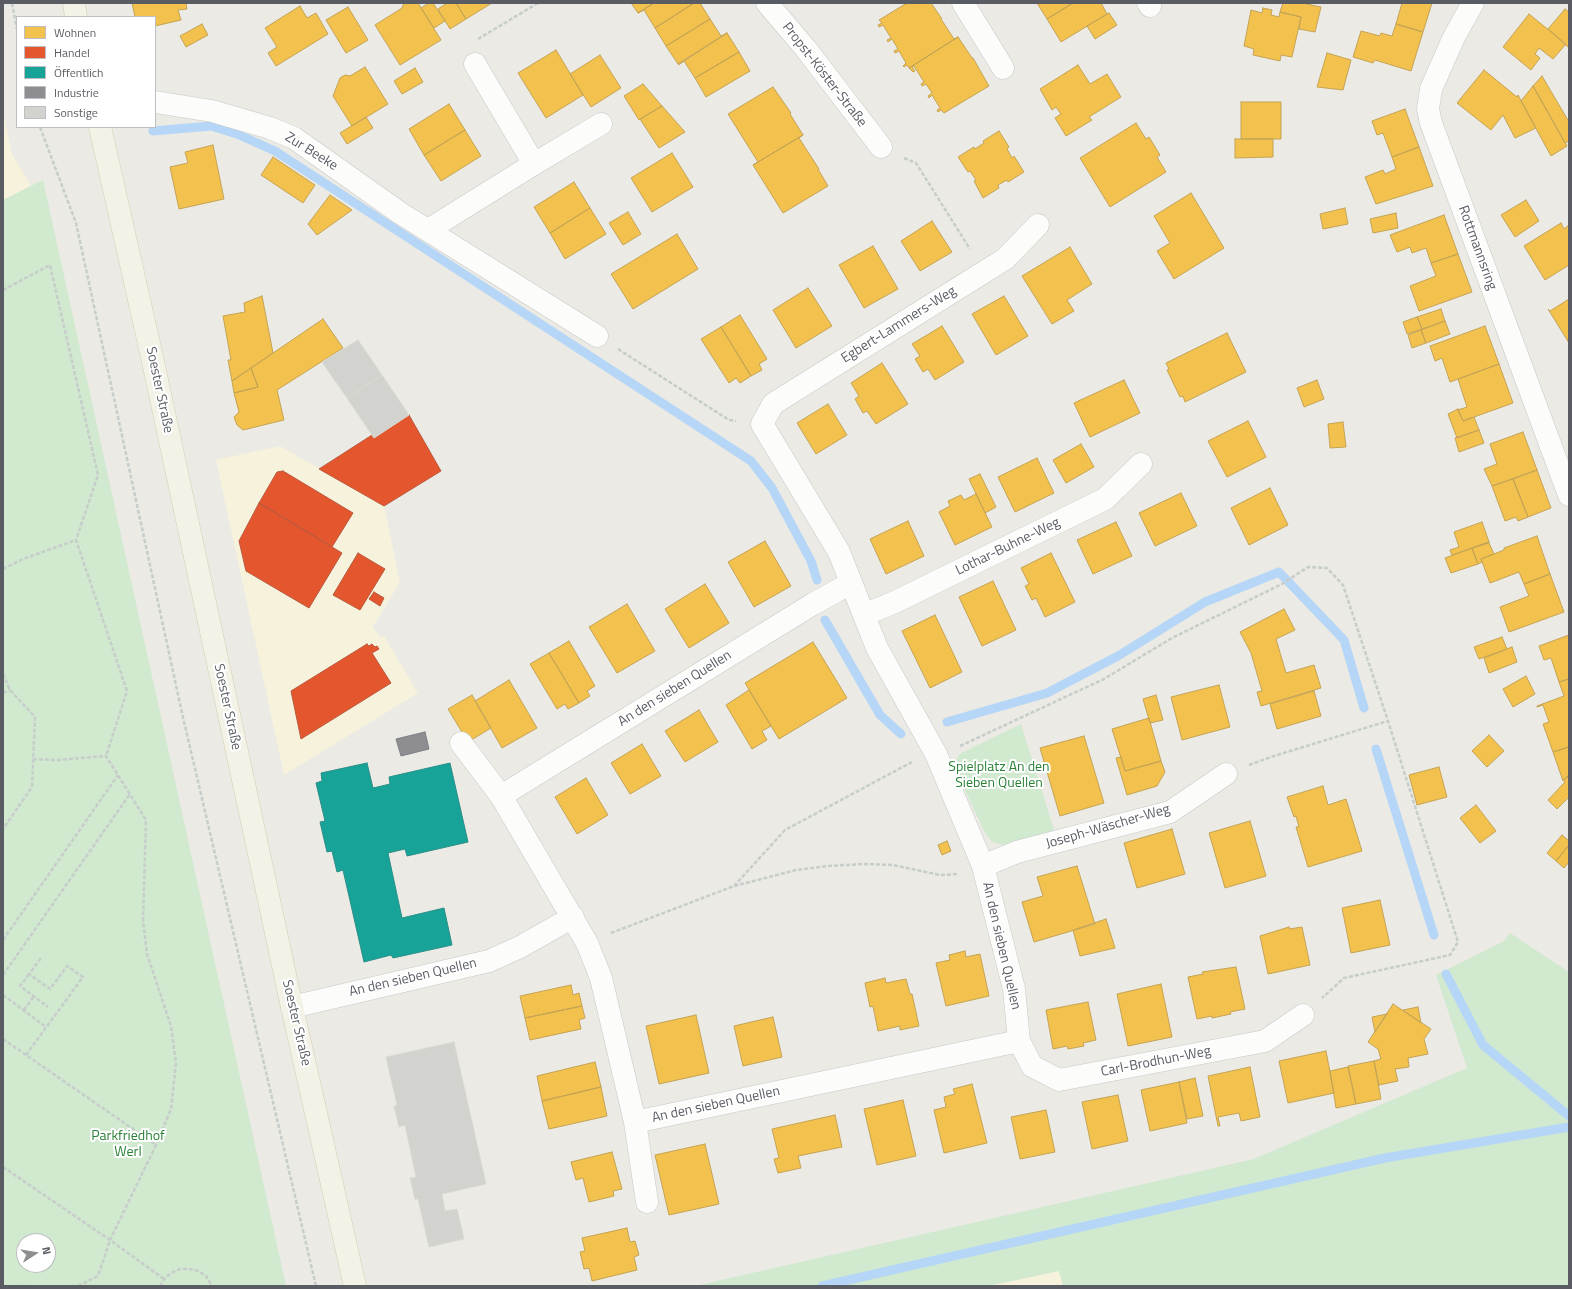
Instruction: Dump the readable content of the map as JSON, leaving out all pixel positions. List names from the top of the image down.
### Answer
{
  "streets": {
    "main road": ["Soester Straße"],
    "street": [
      "Propst-Köster-Straße",
      "Zur Beeke",
      "Rottmannsring",
      "Egbert-Lammers-Weg",
      "Lothar-Buhne-Weg",
      "An den sieben Quellen",
      "Joseph-Wäscher-Weg",
      "Carl-Brodhun-Weg"
    ]
  },
  "crossings": [
    ["Egbert-Lammers-Weg", "An den sieben Quellen"],
    ["Soester Straße", "An den sieben Quellen"],
    ["Lothar-Buhne-Weg", "An den sieben Quellen"],
    ["An den sieben Quellen", "Joseph-Wäscher-Weg"],
    ["An den sieben Quellen", "Carl-Brodhun-Weg"]
  ],
  "parks": ["Spielplatz An den Sieben Quellen", "Parkfriedhof Werl"],
  "legend": [
    "Wohnen",
    "Handel",
    "Öffentlich",
    "Industrie",
    "Sonstige"
  ],
  "north": "right"
}
